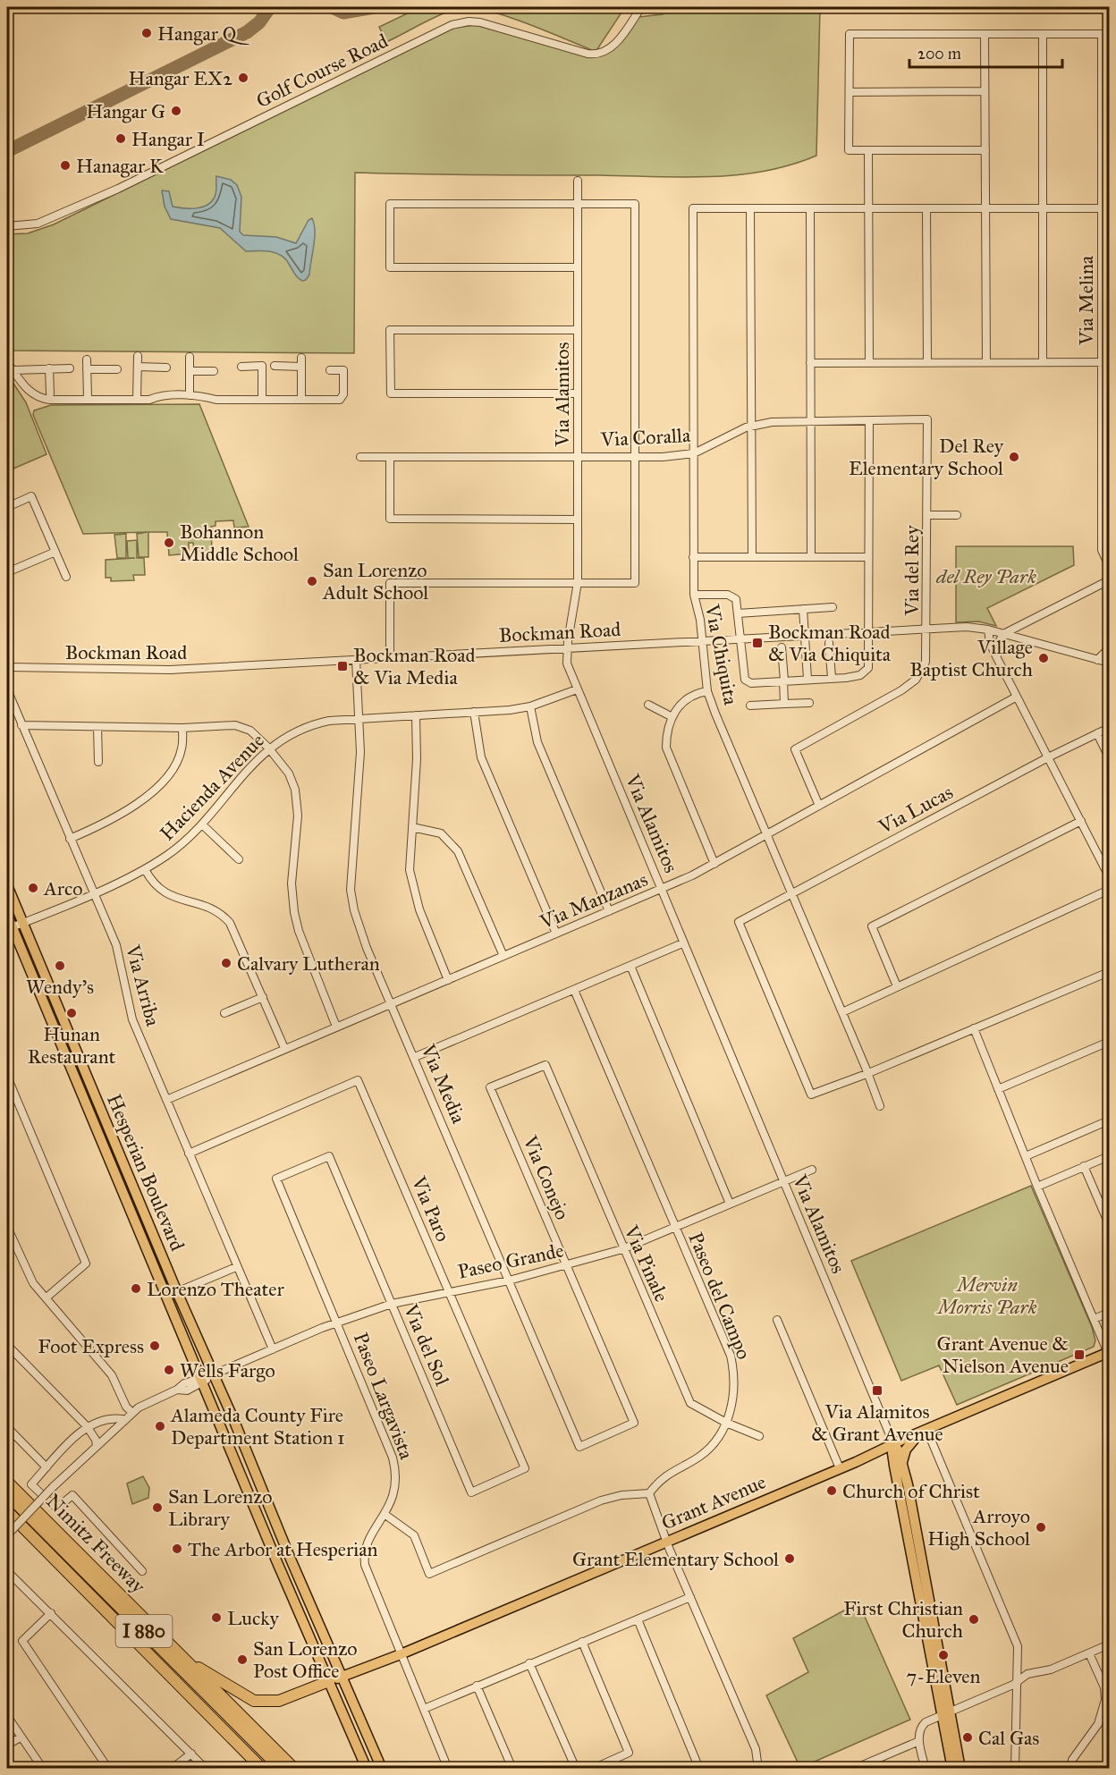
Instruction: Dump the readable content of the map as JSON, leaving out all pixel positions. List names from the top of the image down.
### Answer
{
  "streets": {
    "highway": ["Nimitz Freeway", "I 880"],
    "main road": ["Hesperian Boulevard", "Grant Avenue"],
    "street": [
      "Golf Course Road",
      "Via Melina",
      "Via Alamitos",
      "Via Coralla",
      "Via del Rey",
      "Bockman Road",
      "Via Chiquita",
      "Hacienda Avenue",
      "Via Lucas",
      "Via Manzanas",
      "Via Arriba",
      "Via Media",
      "Via Conejo",
      "Via Paro",
      "Paseo Grande",
      "Via Pinale",
      "Paseo del Campo",
      "Via del Sol",
      "Paseo Largavista"
    ]
  },
  "crossings": [
    ["Via Alamitos", "Via Coralla"],
    ["Via Alamitos", "Bockman Road"],
    ["Via Alamitos", "Hacienda Avenue"],
    ["Via Alamitos", "Via Manzanas"],
    ["Via Alamitos", "Paseo Grande"],
    ["Via Alamitos", "Grant Avenue"],
    ["Via Coralla", "Via del Rey"],
    ["Via Coralla", "Via Chiquita"],
    ["Via del Rey", "Bockman Road"],
    ["Via del Rey", "Via Manzanas"],
    ["Bockman Road", "Via Chiquita"],
    ["Bockman Road", "Via Media"],
    ["Via Chiquita", "Via Lucas"],
    ["Via Chiquita", "Via Manzanas"],
    ["Hacienda Avenue", "Via Arriba"],
    ["Hacienda Avenue", "Via Media"],
    ["Hacienda Avenue", "Hesperian Boulevard"],
    ["Via Manzanas", "Via Arriba"],
    ["Via Manzanas", "Via Media"],
    ["Via Arriba", "Via Paro"],
    ["Via Arriba", "Paseo Grande"],
    ["Via Media", "Via Conejo"],
    ["Via Media", "Paseo Grande"],
    ["Hesperian Boulevard", "Paseo Grande"],
    ["Hesperian Boulevard", "Grant Avenue"],
    ["Via Conejo", "Paseo Grande"],
    ["Via Conejo", "Via Pinale"],
    ["Via Paro", "Paseo Grande"],
    ["Via Paro", "Via del Sol"],
    ["Paseo Grande", "Via Pinale"],
    ["Paseo Grande", "Paseo del Campo"],
    ["Paseo Grande", "Via del Sol"],
    ["Paseo Grande", "Paseo Largavista"],
    ["Via Pinale", "Paseo del Campo"],
    ["Via del Sol", "Paseo Largavista"],
    ["Paseo Largavista", "Grant Avenue"]
  ],
  "parks": ["del Rey Park", "Mervin Morris Park"],
  "places": {
    "other": [
      "Hangar Q",
      "Hangar EX2",
      "Hangar G",
      "Hangar I",
      "Hanagar K",
      "Del Rey Elementary School",
      "Bohannon Middle School",
      "San Lorenzo Adult School",
      "Village Baptist Church",
      "Arco",
      "Calvary Lutheran",
      "Wendy's",
      "Hunan Restaurant",
      "Lorenzo Theater",
      "Foot Express",
      "Wells Fargo",
      "Alameda County Fire Department Station 1",
      "Church of Christ",
      "San Lorenzo Library",
      "Arroyo High School",
      "The Arbor at Hesperian",
      "Grant Elementary School",
      "Lucky",
      "First Christian Church",
      "7-Eleven",
      "San Lorenzo Post Office",
      "Cal Gas"
    ],
    "transit": [
      "Bockman Road & Via Chiquita",
      "Bockman Road & Via Media",
      "Grant Avenue & Nielson Avenue",
      "Via Alamitos & Grant Avenue"
    ]
  },
  "scale_bar": "200 m"
}
